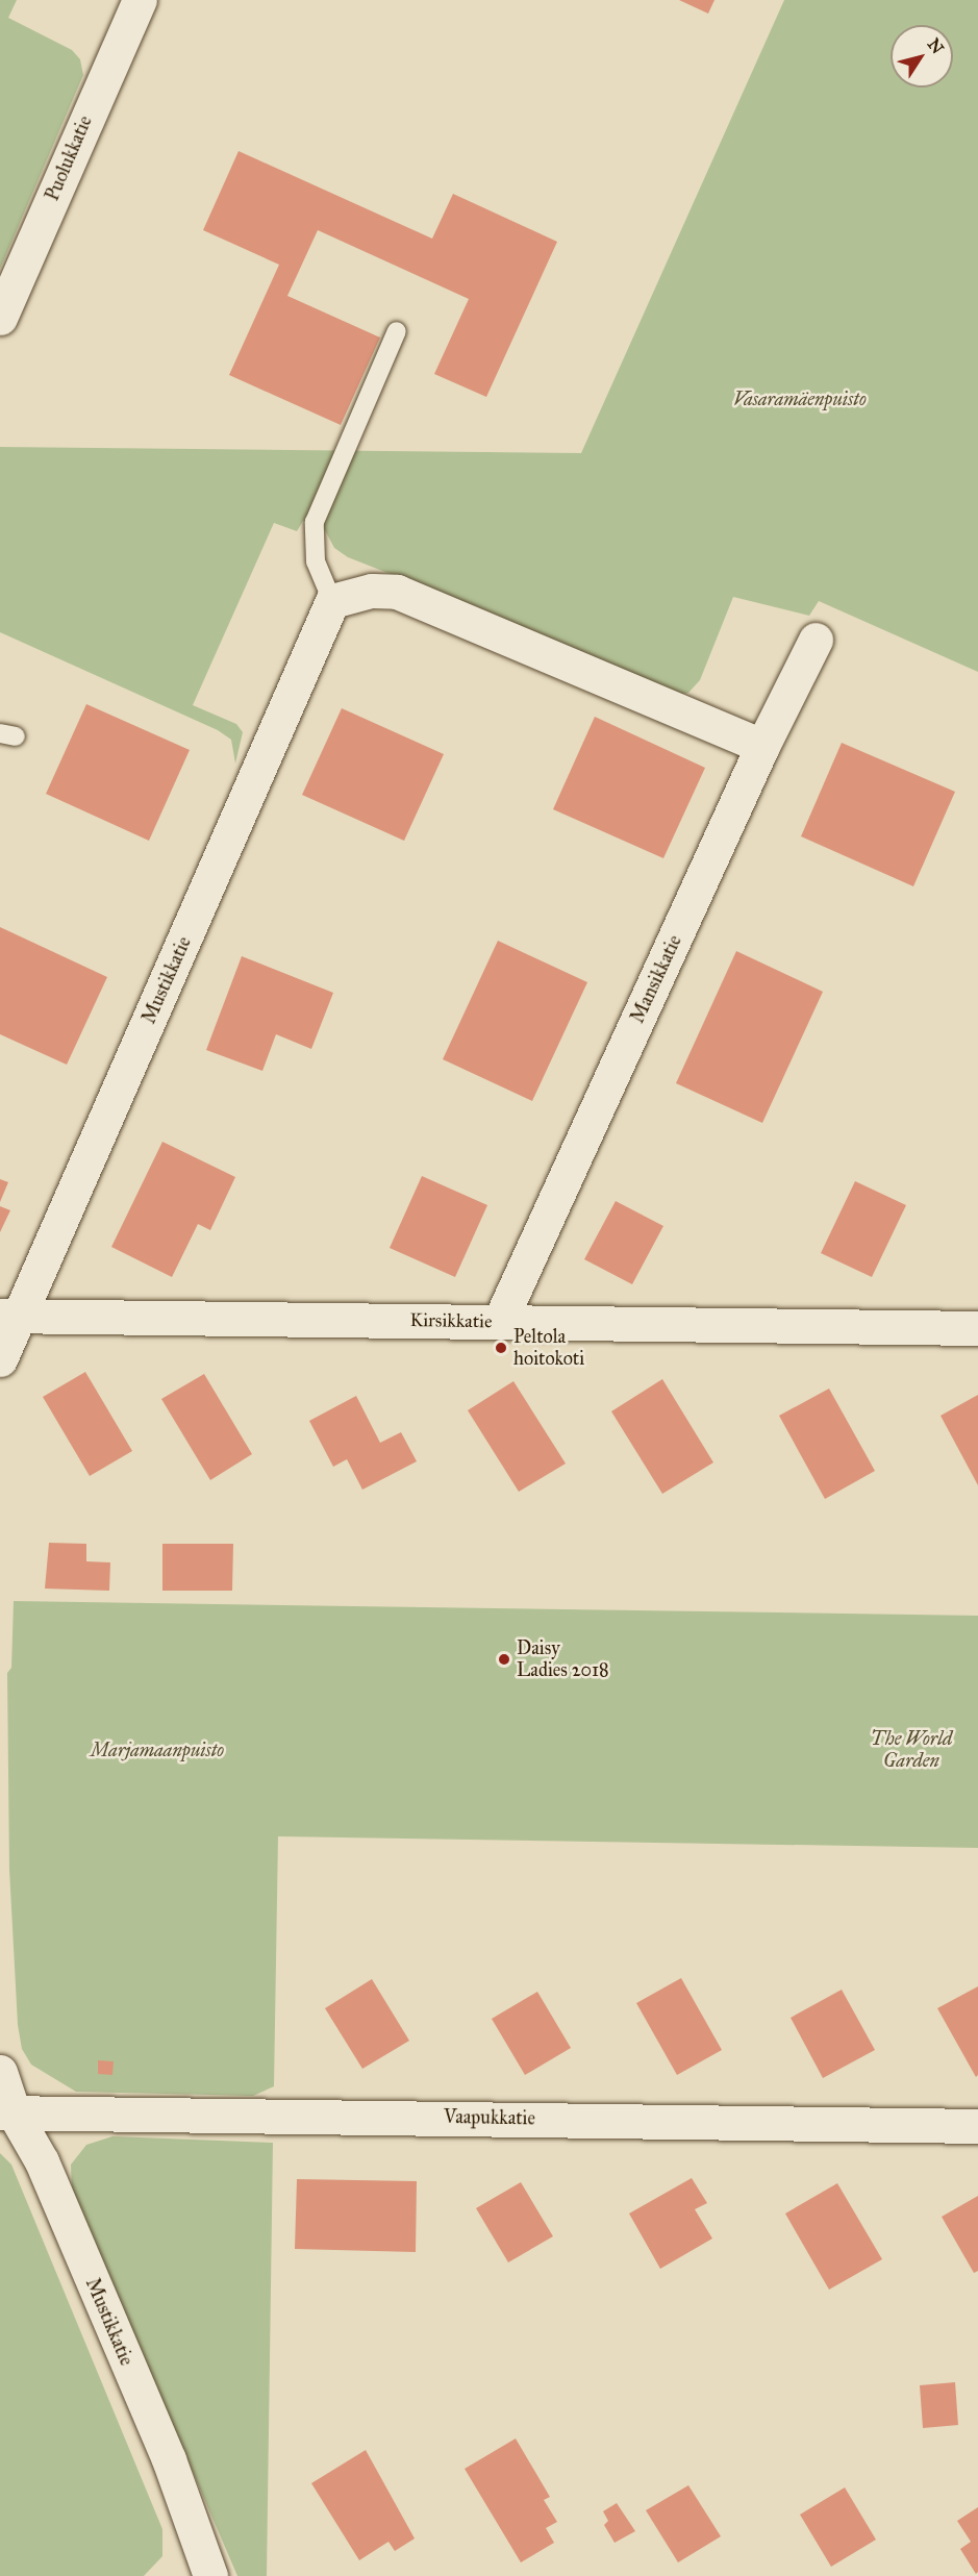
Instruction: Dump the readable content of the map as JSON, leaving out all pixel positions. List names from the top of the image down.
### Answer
{
  "streets": {
    "street": [
      "Puolukkatie",
      "Mansikkatie",
      "Mustikkatie",
      "Kirsikkatie",
      "Vaapukkatie"
    ]
  },
  "crossings": [
    ["Mansikkatie", "Kirsikkatie"],
    ["Mustikkatie", "Kirsikkatie"],
    ["Mustikkatie", "Vaapukkatie"]
  ],
  "parks": ["Vasaramäenpuisto", "The World Garden", "Marjamaanpuisto"],
  "places": ["Peltola hoitokoti", "Daisy Ladies 2018"],
  "north": "top right"
}
